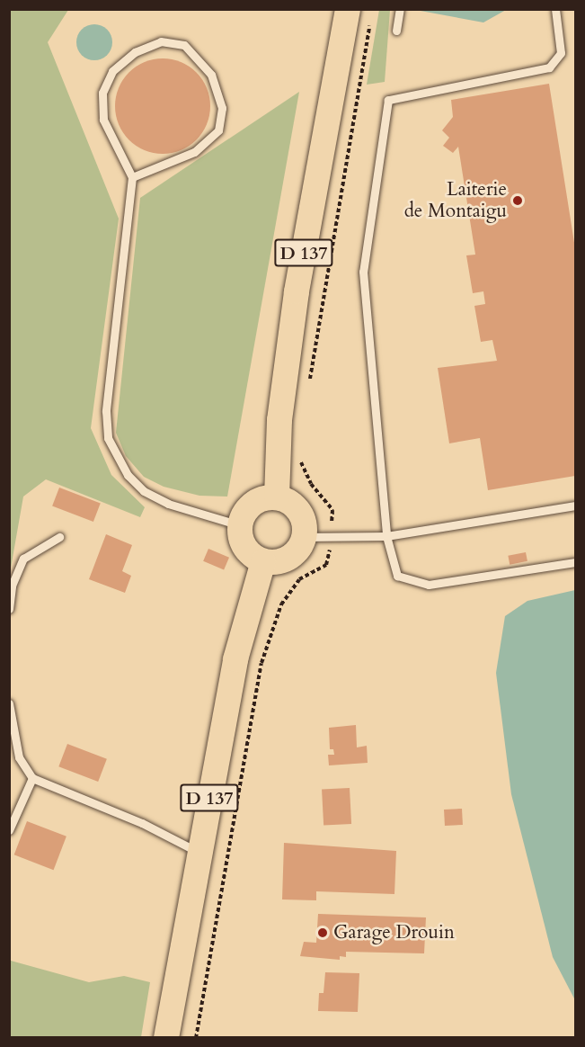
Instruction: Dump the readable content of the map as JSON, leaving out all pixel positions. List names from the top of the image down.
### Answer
{
  "streets": {
    "main road": ["D 137"]
  },
  "places": ["Laiterie de Montaigu", "Garage Drouin"]
}
